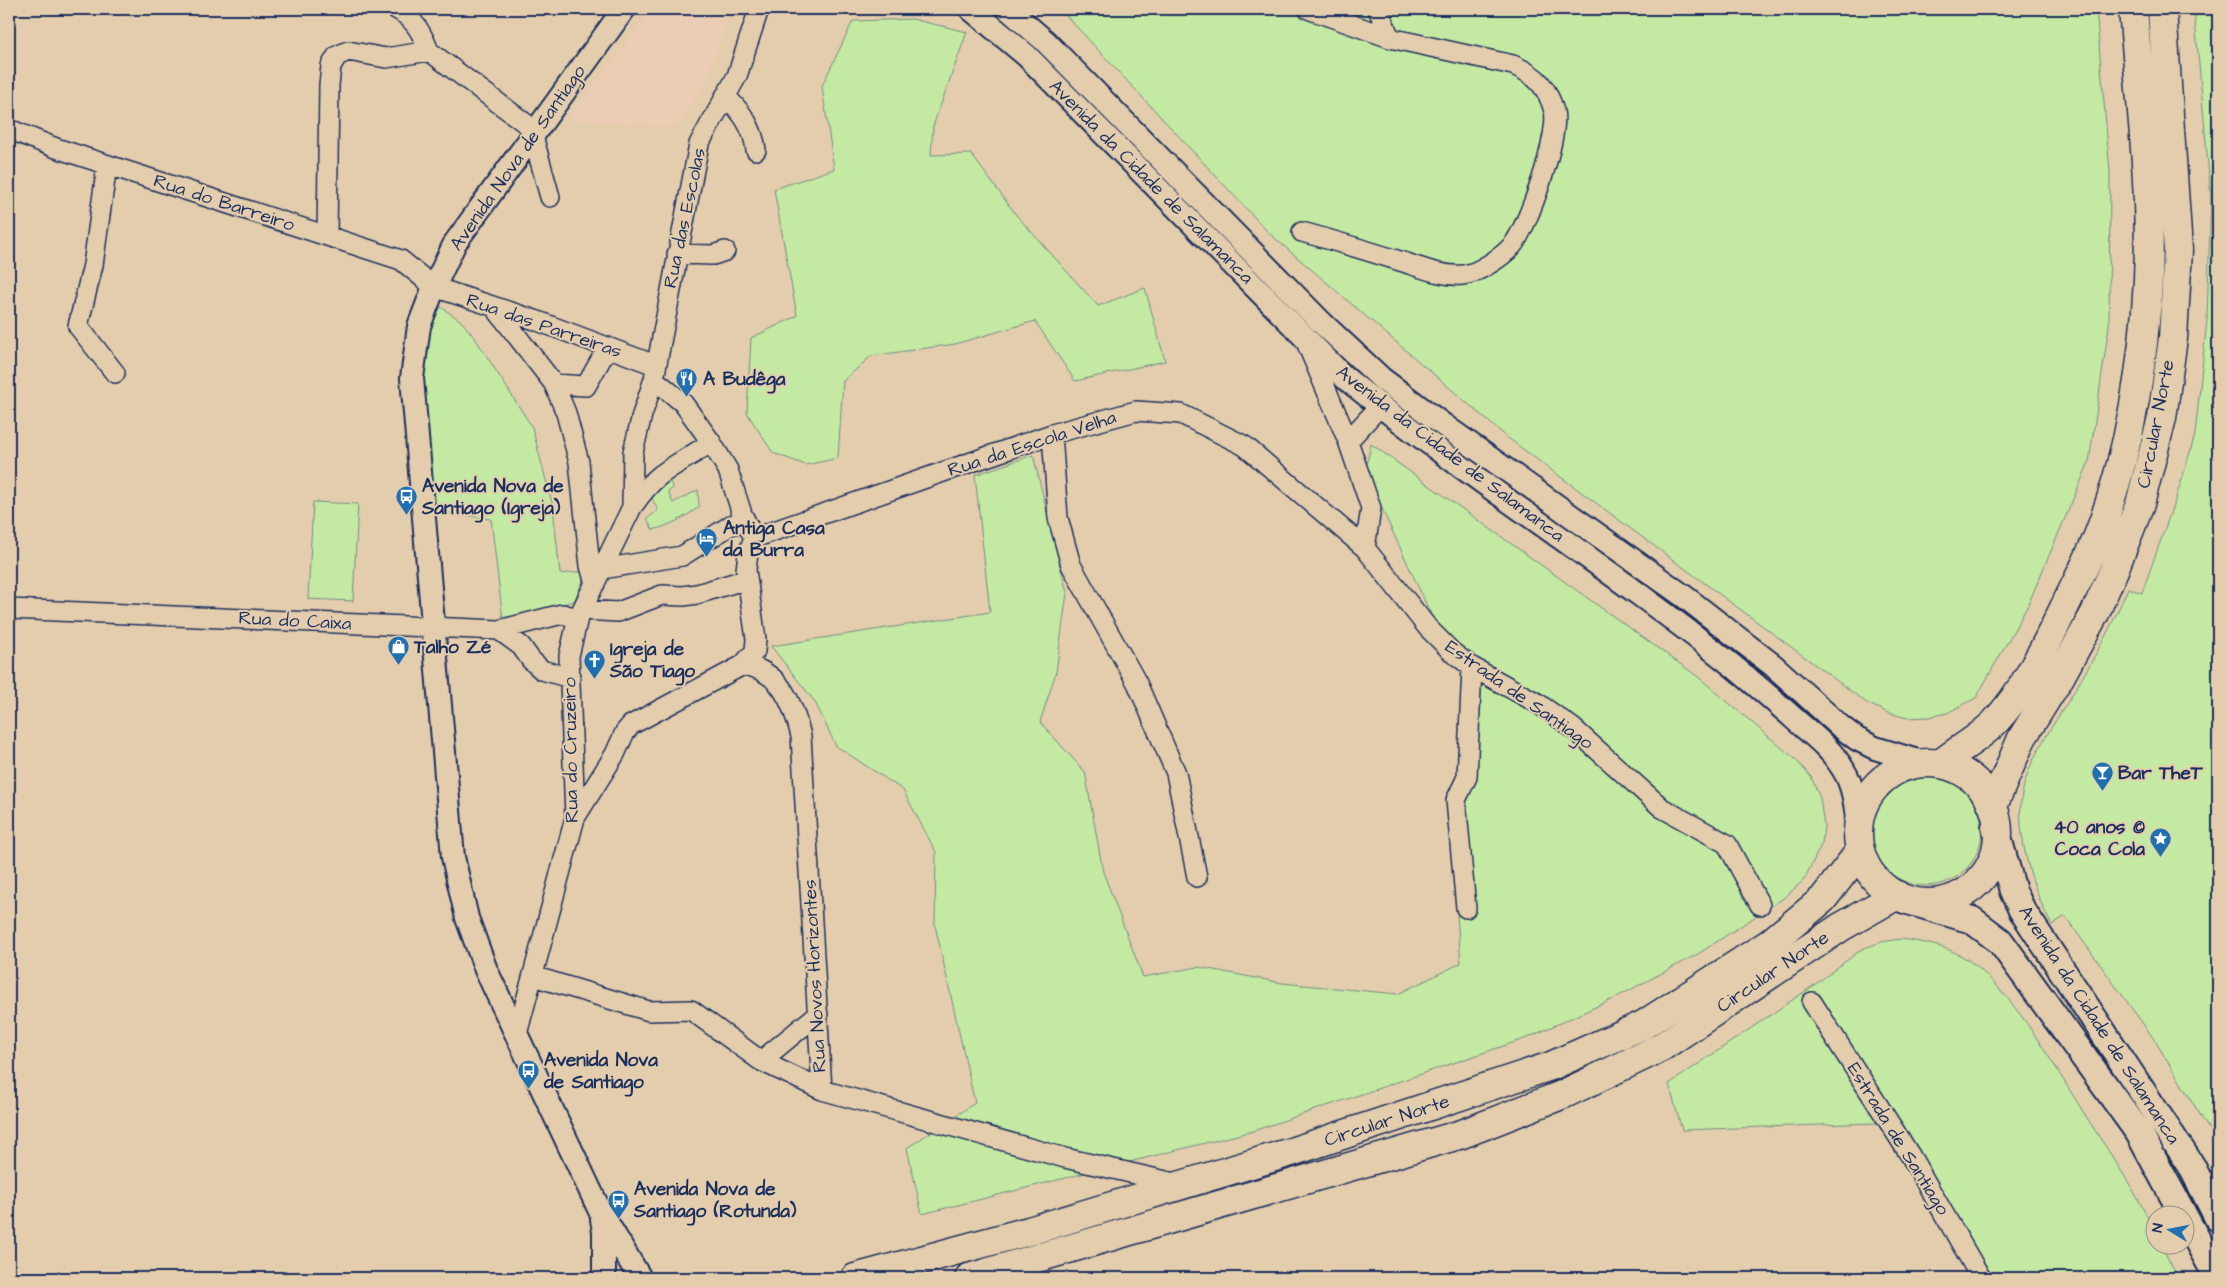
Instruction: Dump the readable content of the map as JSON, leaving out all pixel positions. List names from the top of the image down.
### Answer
{
  "streets": {
    "main road": ["Avenida da Cidade de Salamanca", "Circular Norte"],
    "street": [
      "Avenida Nova de Santiago",
      "Rua do Barreiro",
      "Rua das Escolas",
      "Rua das Parreiras",
      "Rua da Escola Velha",
      "Rua do Caixa",
      "Estrada de Santiago",
      "Rua do Cruzeiro",
      "Rua Novos Horizontes"
    ]
  },
  "crossings": [
    ["Avenida Nova de Santiago", "Rua do Barreiro"],
    ["Avenida Nova de Santiago", "Rua das Parreiras"],
    ["Avenida Nova de Santiago", "Rua do Caixa"],
    ["Avenida Nova de Santiago", "Rua do Cruzeiro"],
    ["Avenida da Cidade de Salamanca", "Circular Norte"],
    ["Rua do Barreiro", "Rua das Parreiras"],
    ["Rua das Escolas", "Rua das Parreiras"],
    ["Rua das Escolas", "Rua do Cruzeiro"],
    ["Rua das Parreiras", "Rua da Escola Velha"],
    ["Rua da Escola Velha", "Estrada de Santiago"],
    ["Rua do Caixa", "Rua do Cruzeiro"],
    ["Rua do Cruzeiro", "Rua Novos Horizontes"]
  ],
  "places": {
    "restaurant": ["A Budêga"],
    "bus stop": ["Avenida Nova de Santiago (Igreja)", "Avenida Nova de Santiago", "Avenida Nova de Santiago (Rotunda)"],
    "hotel": ["Antiga Casa da Burra"],
    "shop": ["Talho Zé"],
    "church": ["Igreja de São Tiago"],
    "bar": ["Bar TheT"],
    "place": ["40 anos © Coca Cola"]
  },
  "north": "left"
}
